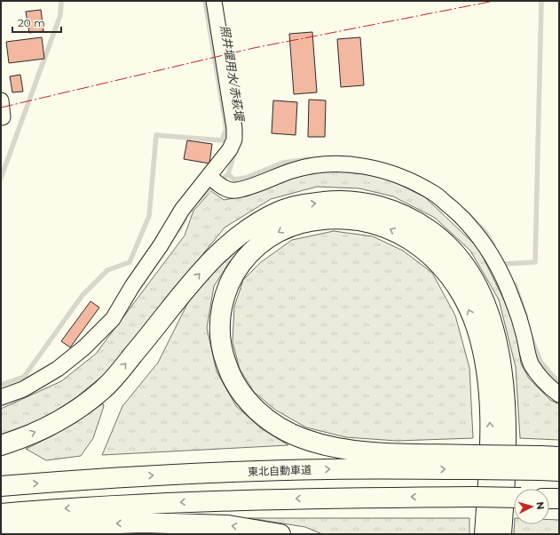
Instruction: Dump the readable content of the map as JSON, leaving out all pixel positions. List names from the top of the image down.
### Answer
{
  "streets": {
    "highway": ["東北自動車道"]
  },
  "water": ["照井堰用水/赤萩堰"],
  "scale_bar": "20 m",
  "north": "right"
}
